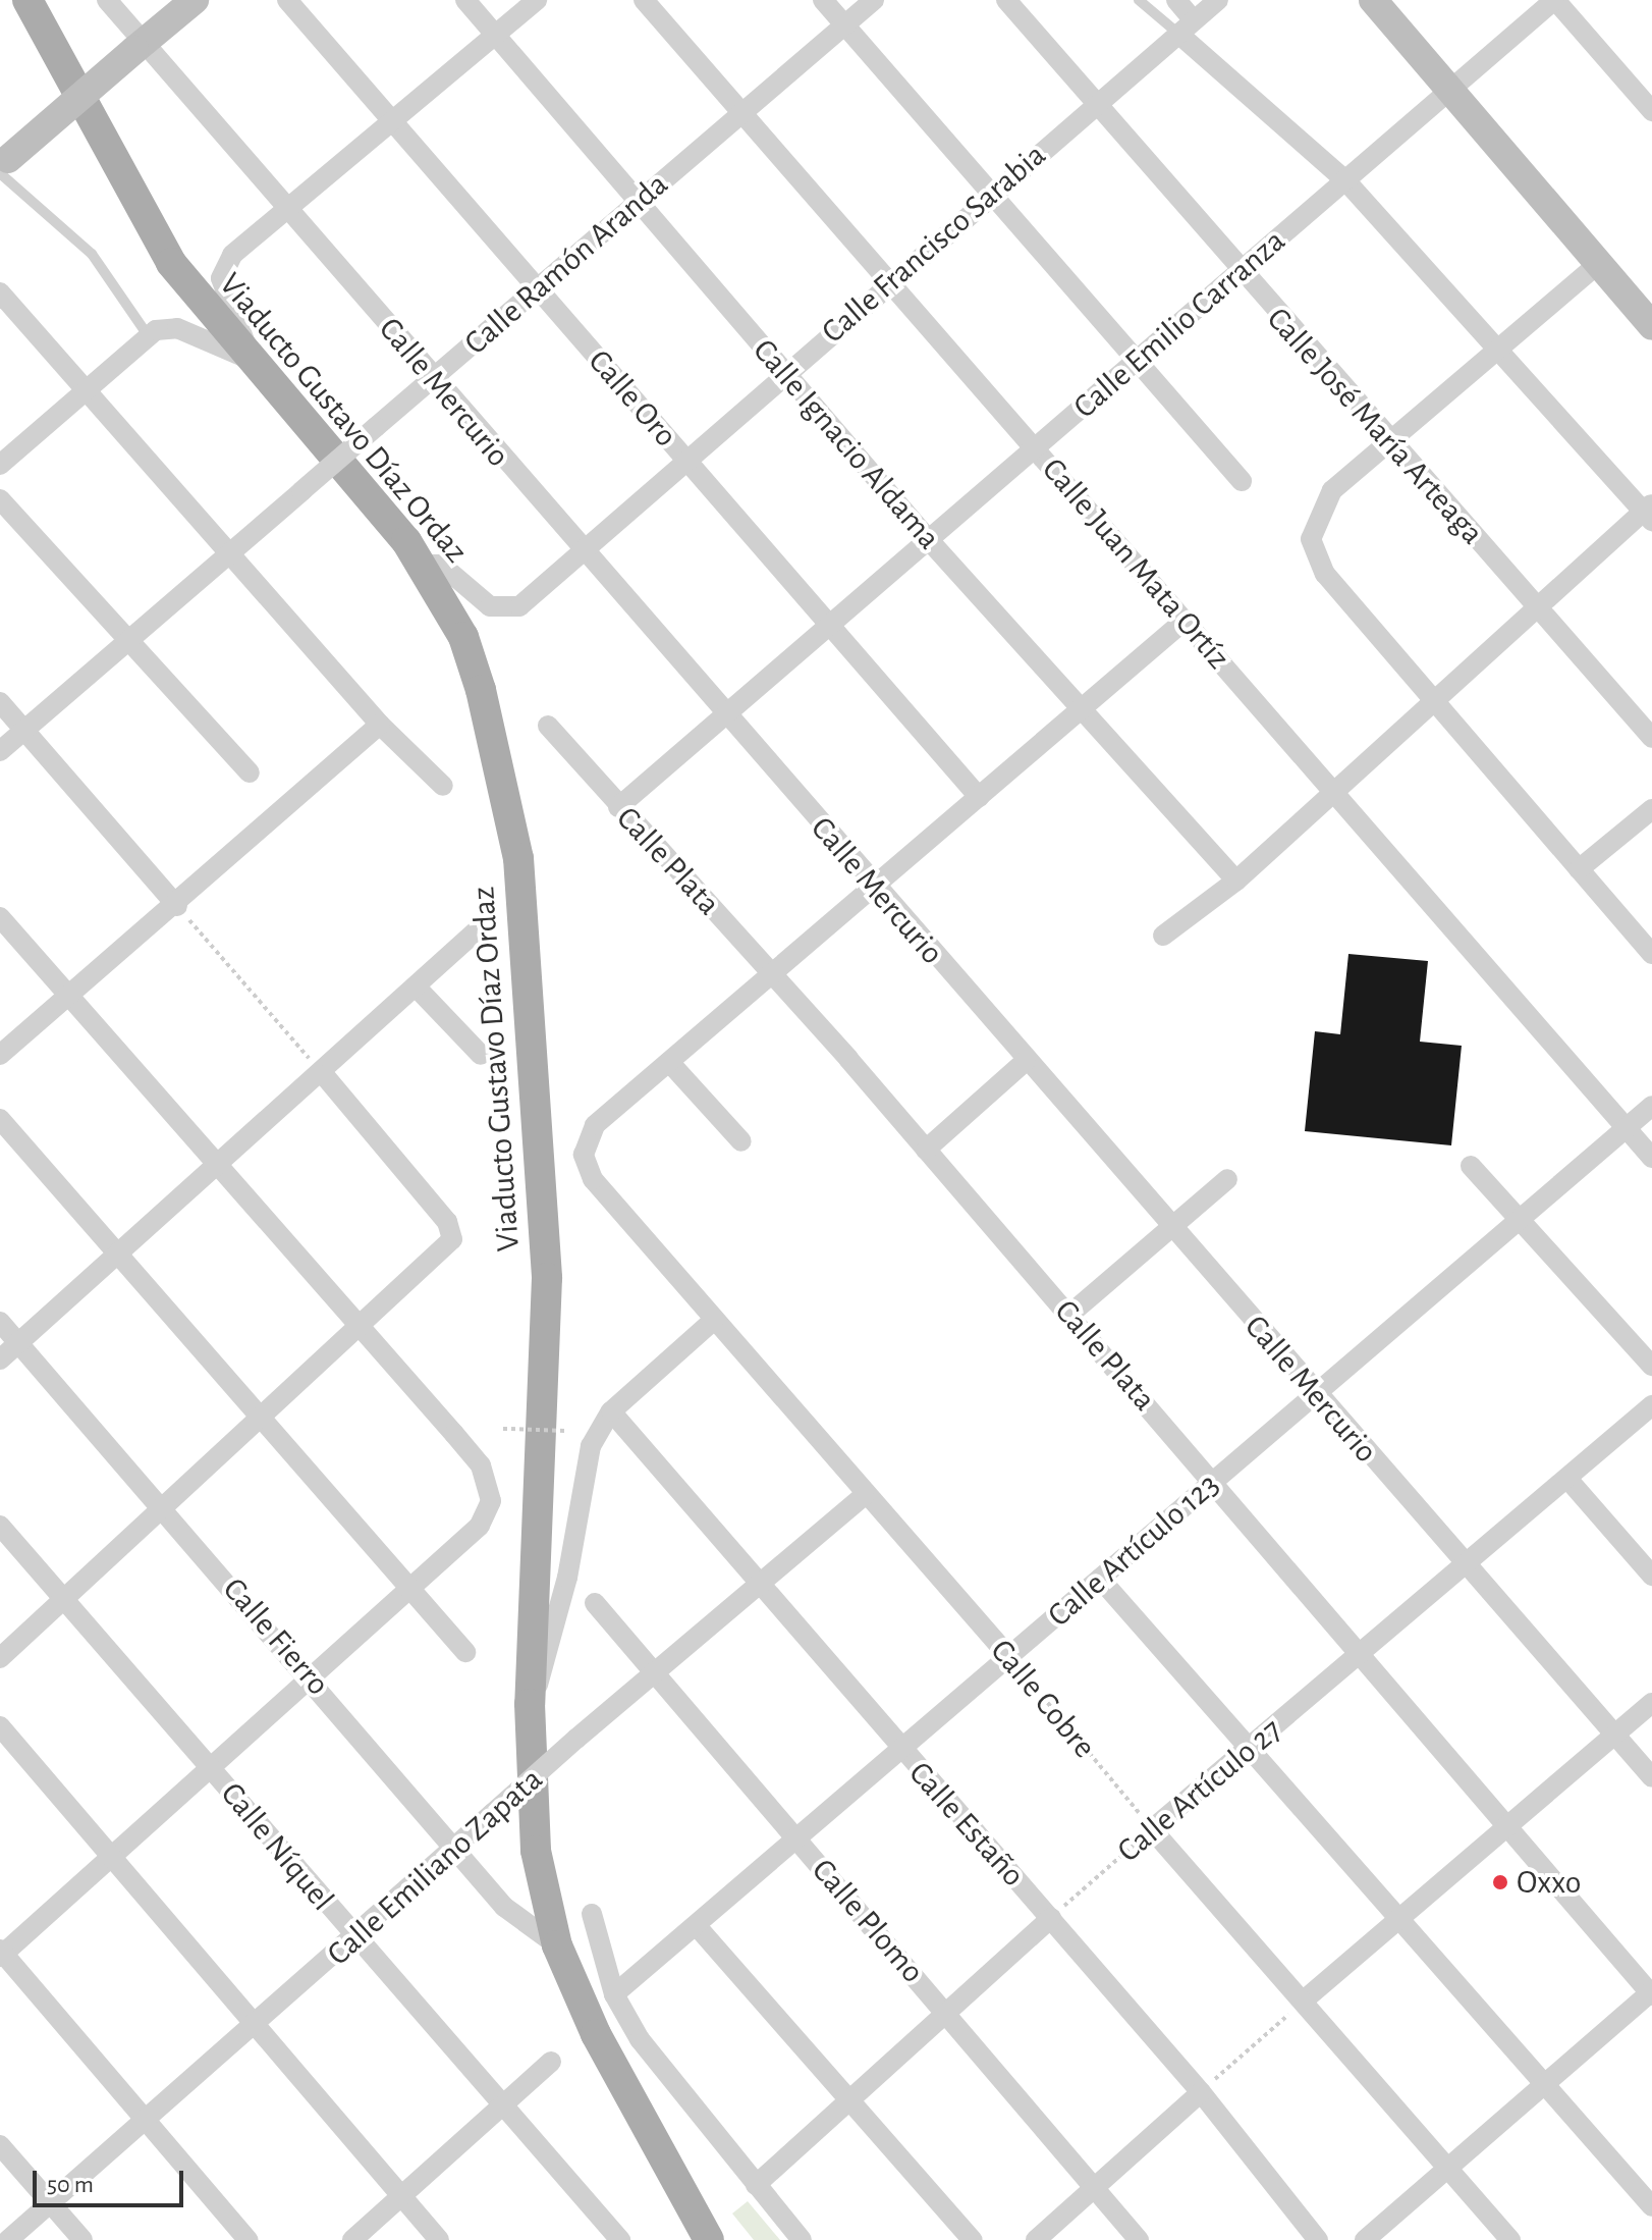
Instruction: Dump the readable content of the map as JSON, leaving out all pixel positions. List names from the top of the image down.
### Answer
{
  "streets": {
    "main road": ["Viaducto Gustavo Díaz Ordaz"],
    "street": [
      "Calle Francisco Sarabia",
      "Calle Ramón Aranda",
      "Calle Emilio Carranza",
      "Calle Mercurio",
      "Calle Oro",
      "Calle José María Arteaga",
      "Calle Ignacio Aldama",
      "Calle Juan Mata Ortíz",
      "Calle Plata",
      "Calle Artículo 123",
      "Calle Fierro",
      "Calle Cobre",
      "Calle Artículo 27",
      "Calle Estaño",
      "Calle Níquel",
      "Calle Emiliano Zapata",
      "Calle Plomo"
    ]
  },
  "crossings": [
    ["Calle Francisco Sarabia", "Calle Mercurio"],
    ["Calle Francisco Sarabia", "Calle Oro"],
    ["Calle Francisco Sarabia", "Viaducto Gustavo Díaz Ordaz"],
    ["Calle Francisco Sarabia", "Calle José María Arteaga"],
    ["Calle Francisco Sarabia", "Calle Ignacio Aldama"],
    ["Calle Francisco Sarabia", "Calle Juan Mata Ortíz"],
    ["Calle Ramón Aranda", "Calle Mercurio"],
    ["Calle Ramón Aranda", "Calle Oro"],
    ["Calle Ramón Aranda", "Calle Ignacio Aldama"],
    ["Calle Ramón Aranda", "Calle Juan Mata Ortíz"],
    ["Calle Emilio Carranza", "Calle Mercurio"],
    ["Calle Emilio Carranza", "Calle Oro"],
    ["Calle Emilio Carranza", "Calle José María Arteaga"],
    ["Calle Emilio Carranza", "Calle Ignacio Aldama"],
    ["Calle Emilio Carranza", "Calle Juan Mata Ortíz"],
    ["Calle Emilio Carranza", "Calle Plata"],
    ["Calle Mercurio", "Calle Artículo 123"],
    ["Calle Mercurio", "Calle Artículo 27"],
    ["Viaducto Gustavo Díaz Ordaz", "Calle Fierro"],
    ["Calle Juan Mata Ortíz", "Calle Artículo 123"],
    ["Calle Plata", "Calle Artículo 123"],
    ["Calle Plata", "Calle Artículo 27"],
    ["Calle Artículo 123", "Calle Cobre"],
    ["Calle Artículo 123", "Calle Estaño"],
    ["Calle Artículo 123", "Calle Plomo"],
    ["Calle Fierro", "Calle Emiliano Zapata"],
    ["Calle Cobre", "Calle Artículo 27"],
    ["Calle Cobre", "Calle Emiliano Zapata"],
    ["Calle Artículo 27", "Calle Estaño"],
    ["Calle Estaño", "Calle Emiliano Zapata"],
    ["Calle Níquel", "Calle Emiliano Zapata"],
    ["Calle Emiliano Zapata", "Calle Plomo"]
  ],
  "places": ["Oxxo"],
  "scale_bar": "50 m"
}
